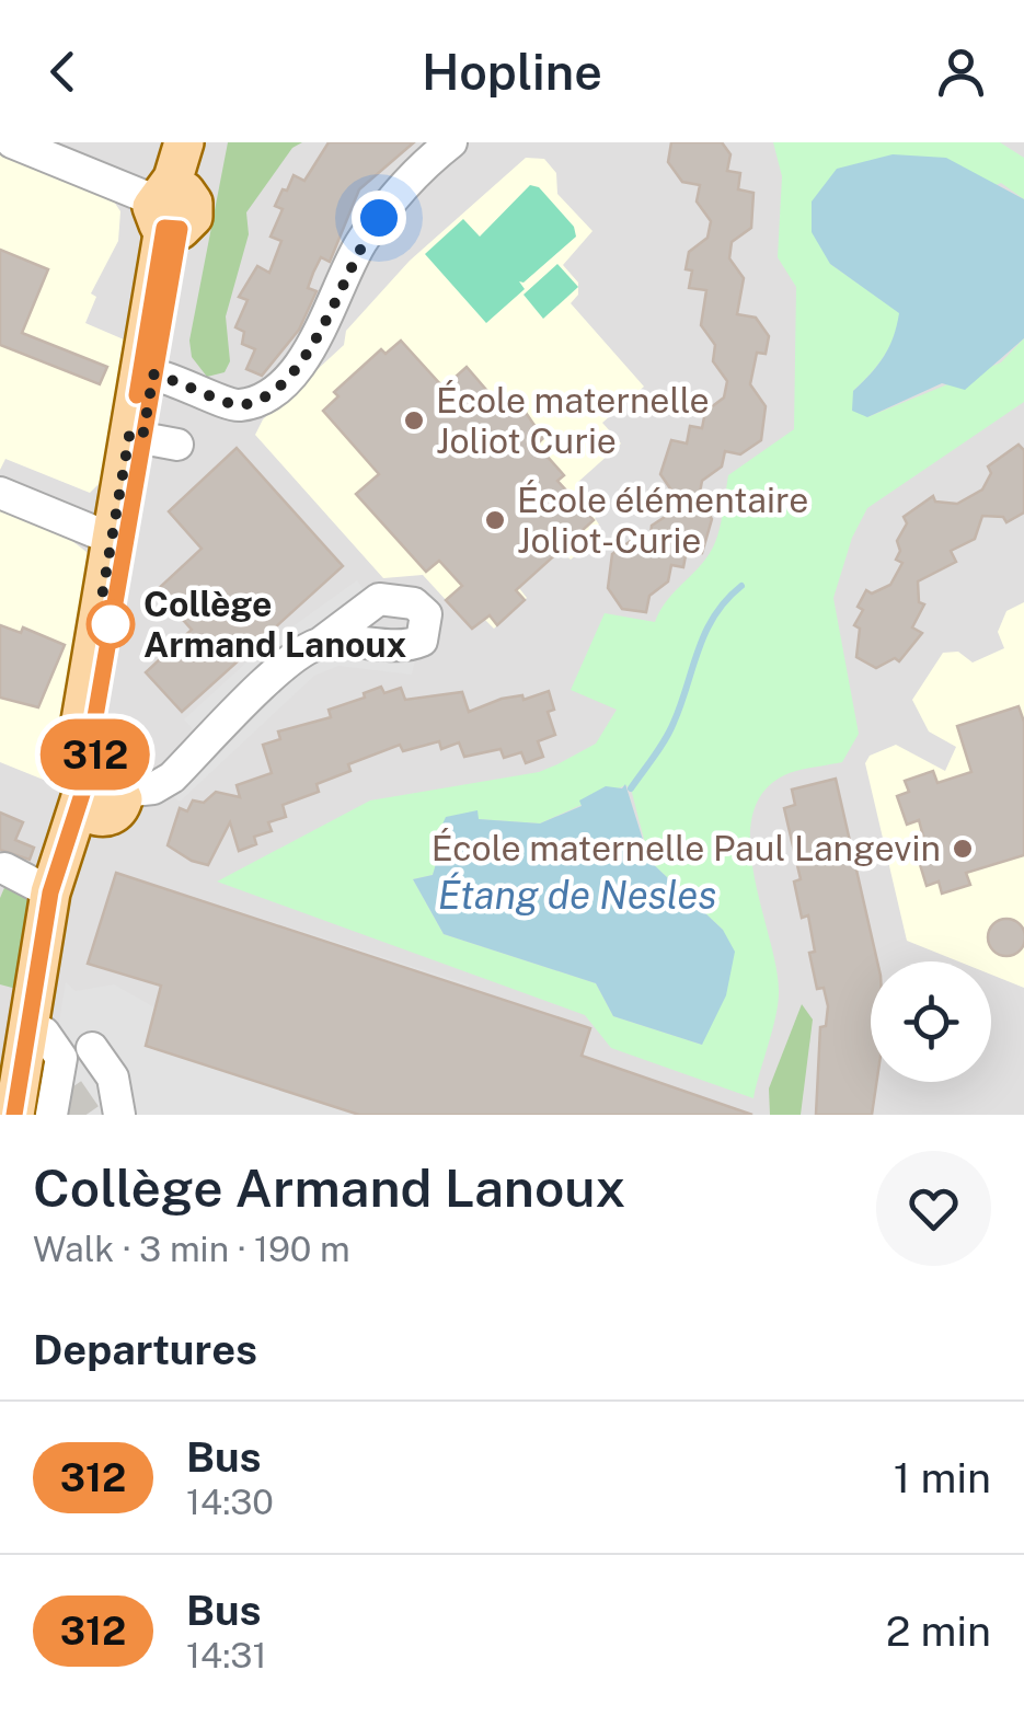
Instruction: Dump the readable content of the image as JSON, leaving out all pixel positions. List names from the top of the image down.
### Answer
{
  "water": ["Étang de Nesles"],
  "places": [
    "École maternelle Joliot Curie",
    "École élémentaire Joliot-Curie",
    "Collège Armand Lanoux",
    "École maternelle Paul Langevin"
  ],
  "lines": ["bus line 312"],
  "page": {
    "header": "Hopline",
    "on_map": "312",
    "heading": [
      ["Collège Armand Lanoux", "Walk · 3 min · 190 m"],
      "Departures"
    ],
    "list": [
      {
        "mark": "312",
        "name": "Bus",
        "note": "14:30",
        "value": "1 min"
      },
      {
        "mark": "312",
        "name": "Bus",
        "note": "14:31",
        "value": "2 min"
      }
    ]
  }
}
